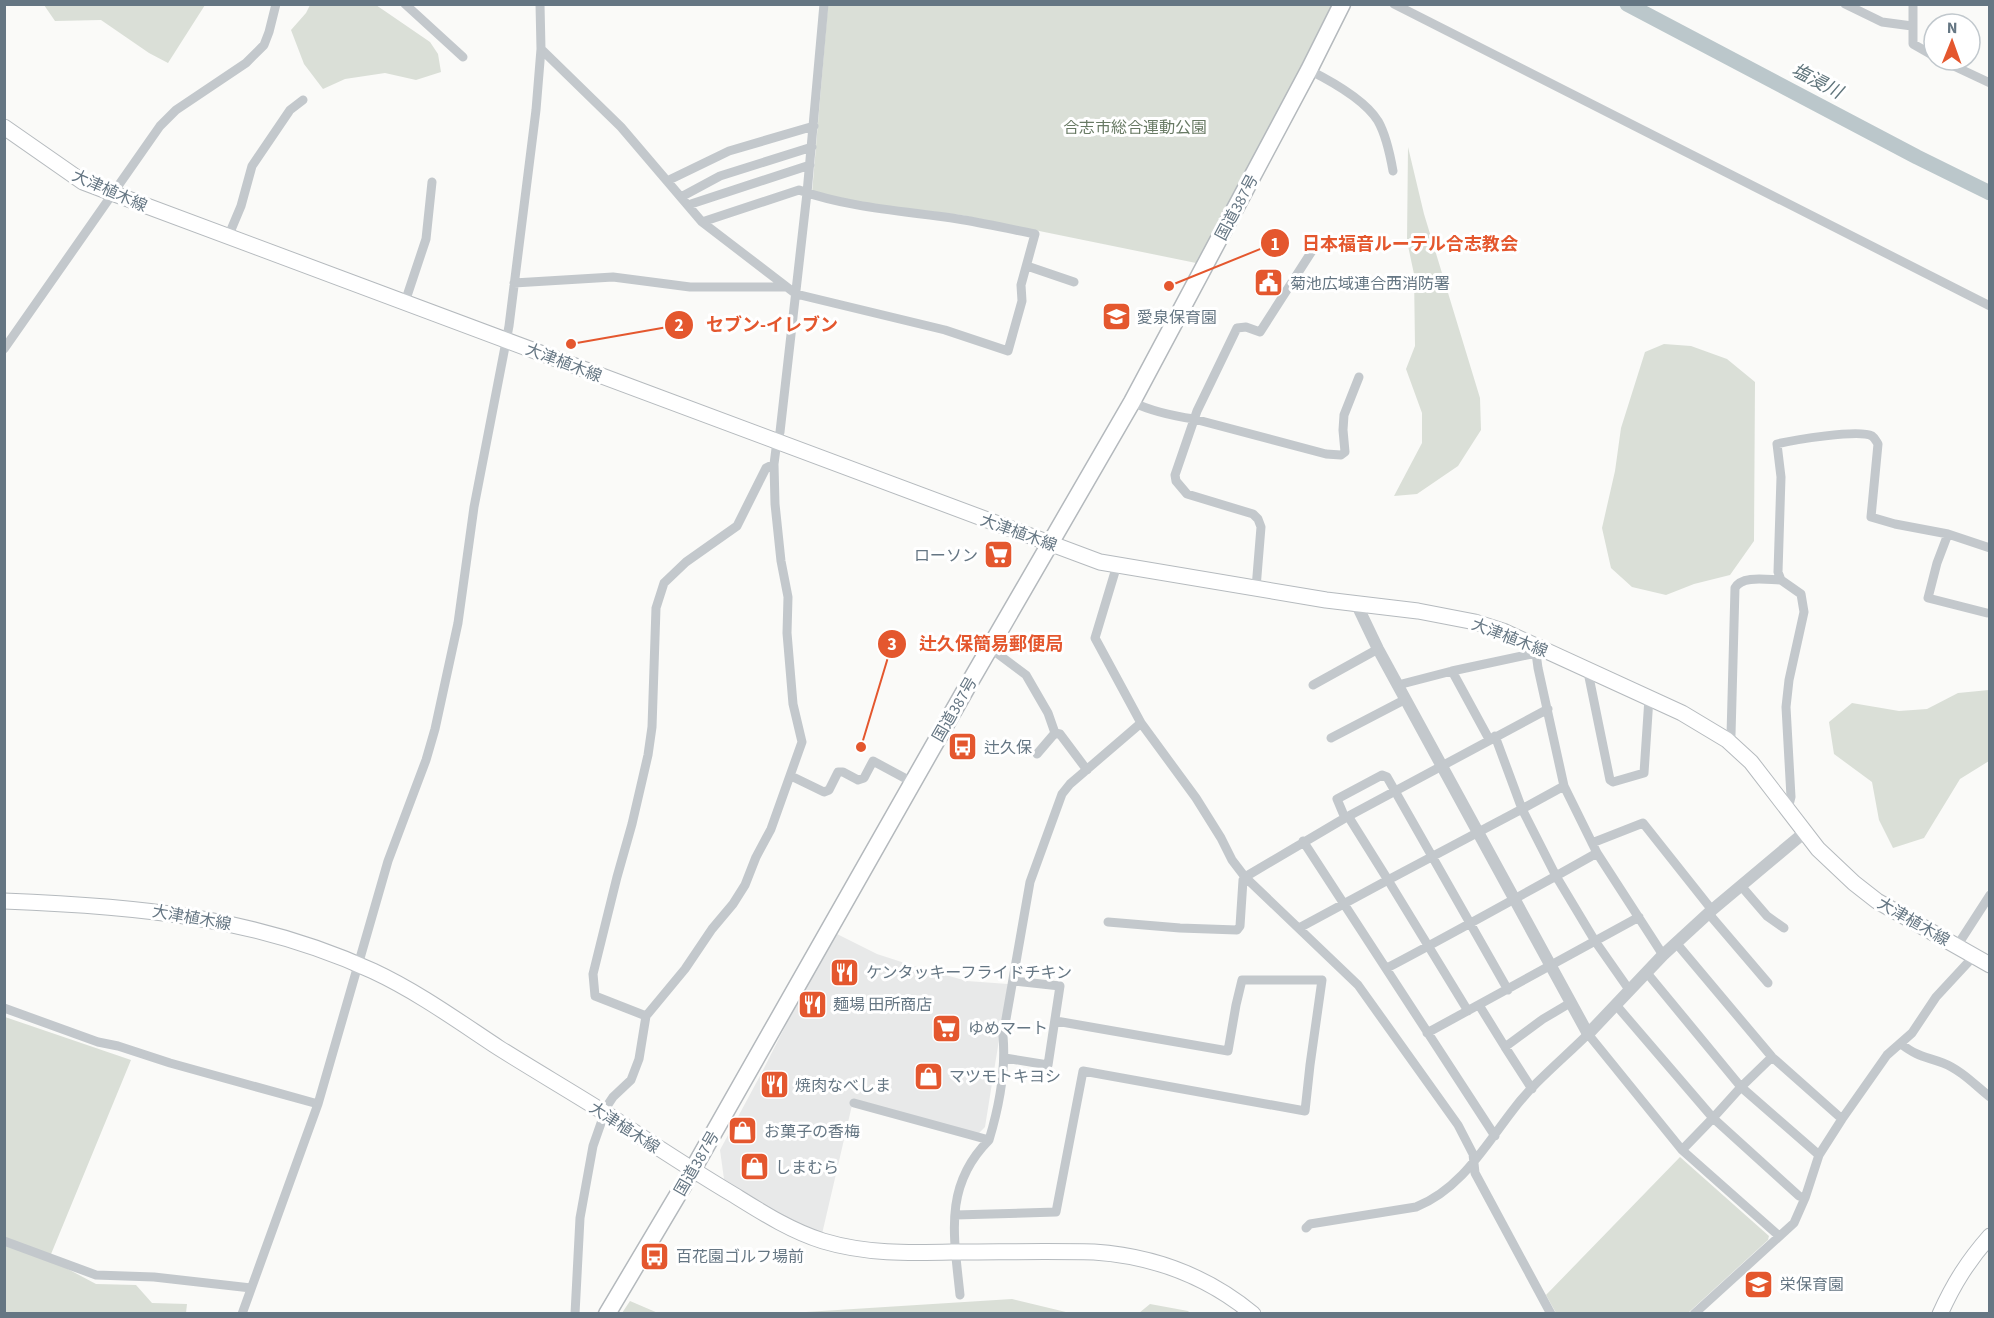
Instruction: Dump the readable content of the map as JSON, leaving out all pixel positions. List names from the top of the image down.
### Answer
{
  "streets": {
    "highway": ["国道387号"],
    "main road": ["大津植木線"]
  },
  "crossings": [
    ["大津植木線", "国道387号"]
  ],
  "water": ["塩浸川"],
  "parks": ["合志市総合運動公園"],
  "places": {
    "public building": ["菊池広域連合西消防署"],
    "other": ["日本福音ルーテル合志教会", "セブン-イレブン", "辻久保簡易郵便局"],
    "school or university": ["愛泉保育園", "栄保育園"],
    "supermarket": ["ローソン", "ゆめマート"],
    "bus stop": ["辻久保", "百花園ゴルフ場前"],
    "restaurant": ["ケンタッキーフライドチキン", "麺場 田所商店", "焼肉なべしま"],
    "shop": ["マツモトキヨシ", "お菓子の香梅", "しまむら"]
  },
  "north": "top"
}
